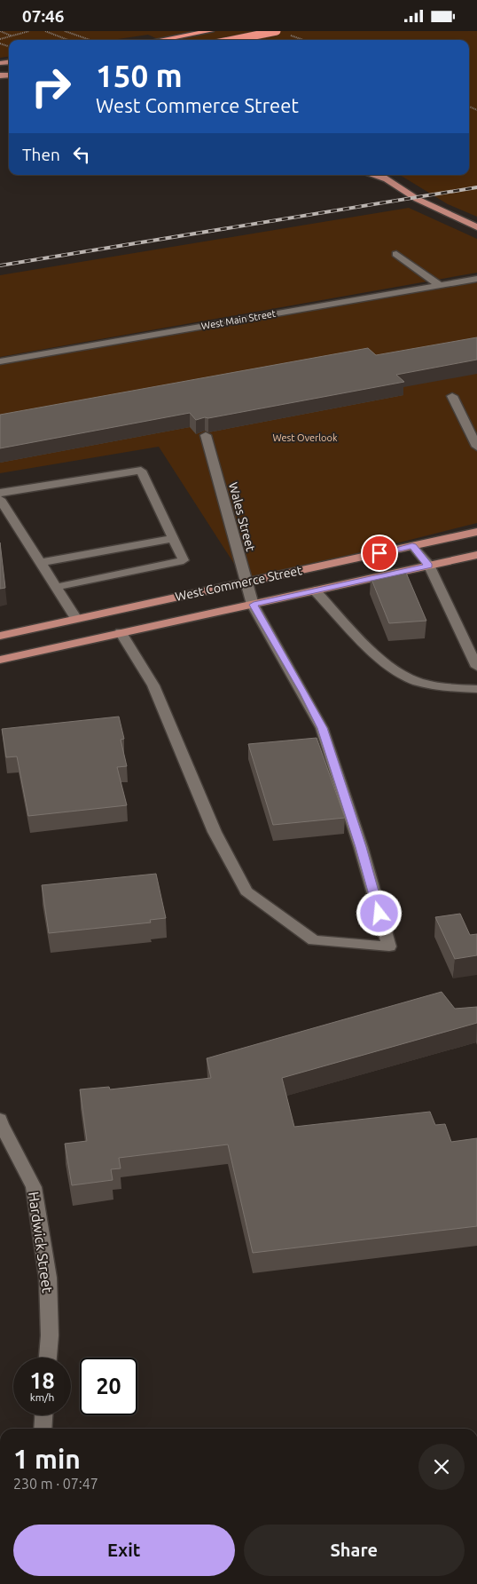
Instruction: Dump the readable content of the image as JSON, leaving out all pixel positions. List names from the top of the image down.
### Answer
{
  "streets": {
    "main road": ["West Commerce Street"],
    "street": ["West Main Street", "Wales Street", "Hardwick Street"]
  },
  "crossings": [
    ["Wales Street", "West Commerce Street"]
  ],
  "parks": ["West Overlook"],
  "page": {
    "status": "07:46",
    "turn": ["150 m", "West Commerce Street"],
    "then": "Then",
    "speed": "18 km/h",
    "limit": "20",
    "heading": ["1 min", "230 m · 07:47"],
    "buttons": ["Exit", "Share"]
  }
}
